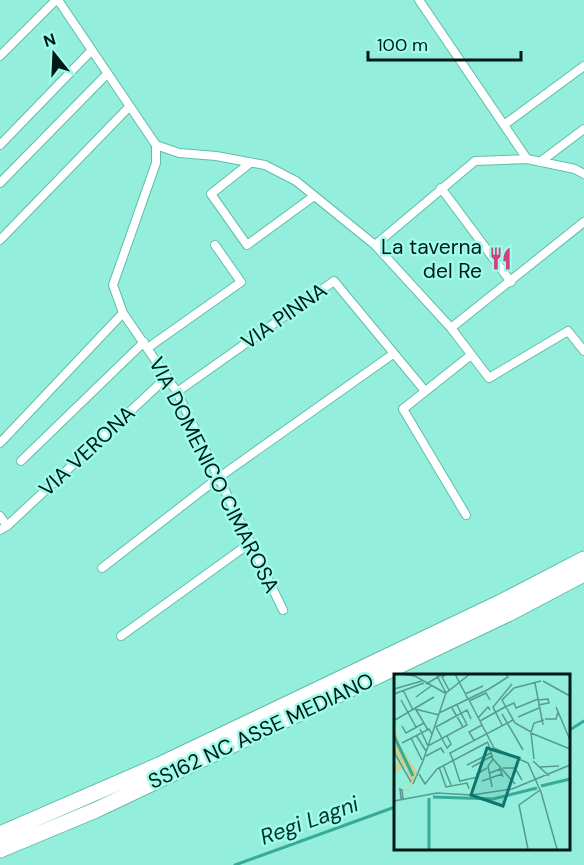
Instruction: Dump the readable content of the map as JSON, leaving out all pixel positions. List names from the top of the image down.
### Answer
{
  "streets": {
    "highway": ["SS162 NC ASSE MEDIANO"],
    "street": ["VIA PINNA", "VIA VERONA", "VIA DOMENICO CIMAROSA"]
  },
  "crossings": [
    ["VIA PINNA", "VIA DOMENICO CIMAROSA"],
    ["VIA VERONA", "VIA DOMENICO CIMAROSA"]
  ],
  "water": ["Regi Lagni"],
  "places": {
    "restaurant": ["La taverna del Re"]
  },
  "scale_bar": "100 m",
  "north": "top"
}
